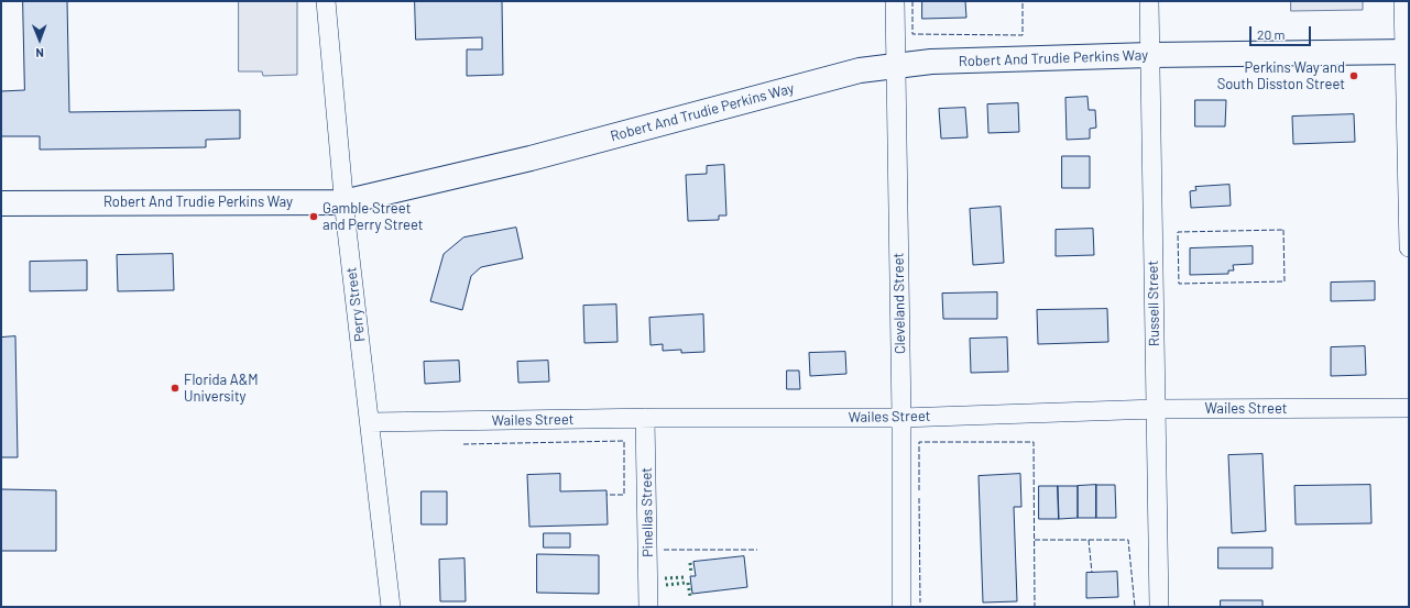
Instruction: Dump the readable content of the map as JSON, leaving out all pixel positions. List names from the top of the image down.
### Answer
{
  "streets": {
    "street": [
      "Robert And Trudie Perkins Way",
      "Cleveland Street",
      "Russell Street",
      "Perry Street",
      "Wailes Street",
      "Pinellas Street"
    ]
  },
  "crossings": [
    ["Robert And Trudie Perkins Way", "Cleveland Street"],
    ["Robert And Trudie Perkins Way", "Russell Street"],
    ["Robert And Trudie Perkins Way", "Perry Street"],
    ["Cleveland Street", "Wailes Street"],
    ["Russell Street", "Wailes Street"],
    ["Perry Street", "Wailes Street"],
    ["Wailes Street", "Pinellas Street"]
  ],
  "places": ["Perkins Way and South Disston Street", "Gamble Street and Perry Street", "Florida A&M University"],
  "scale_bar": "20 m",
  "north": "bottom"
}
